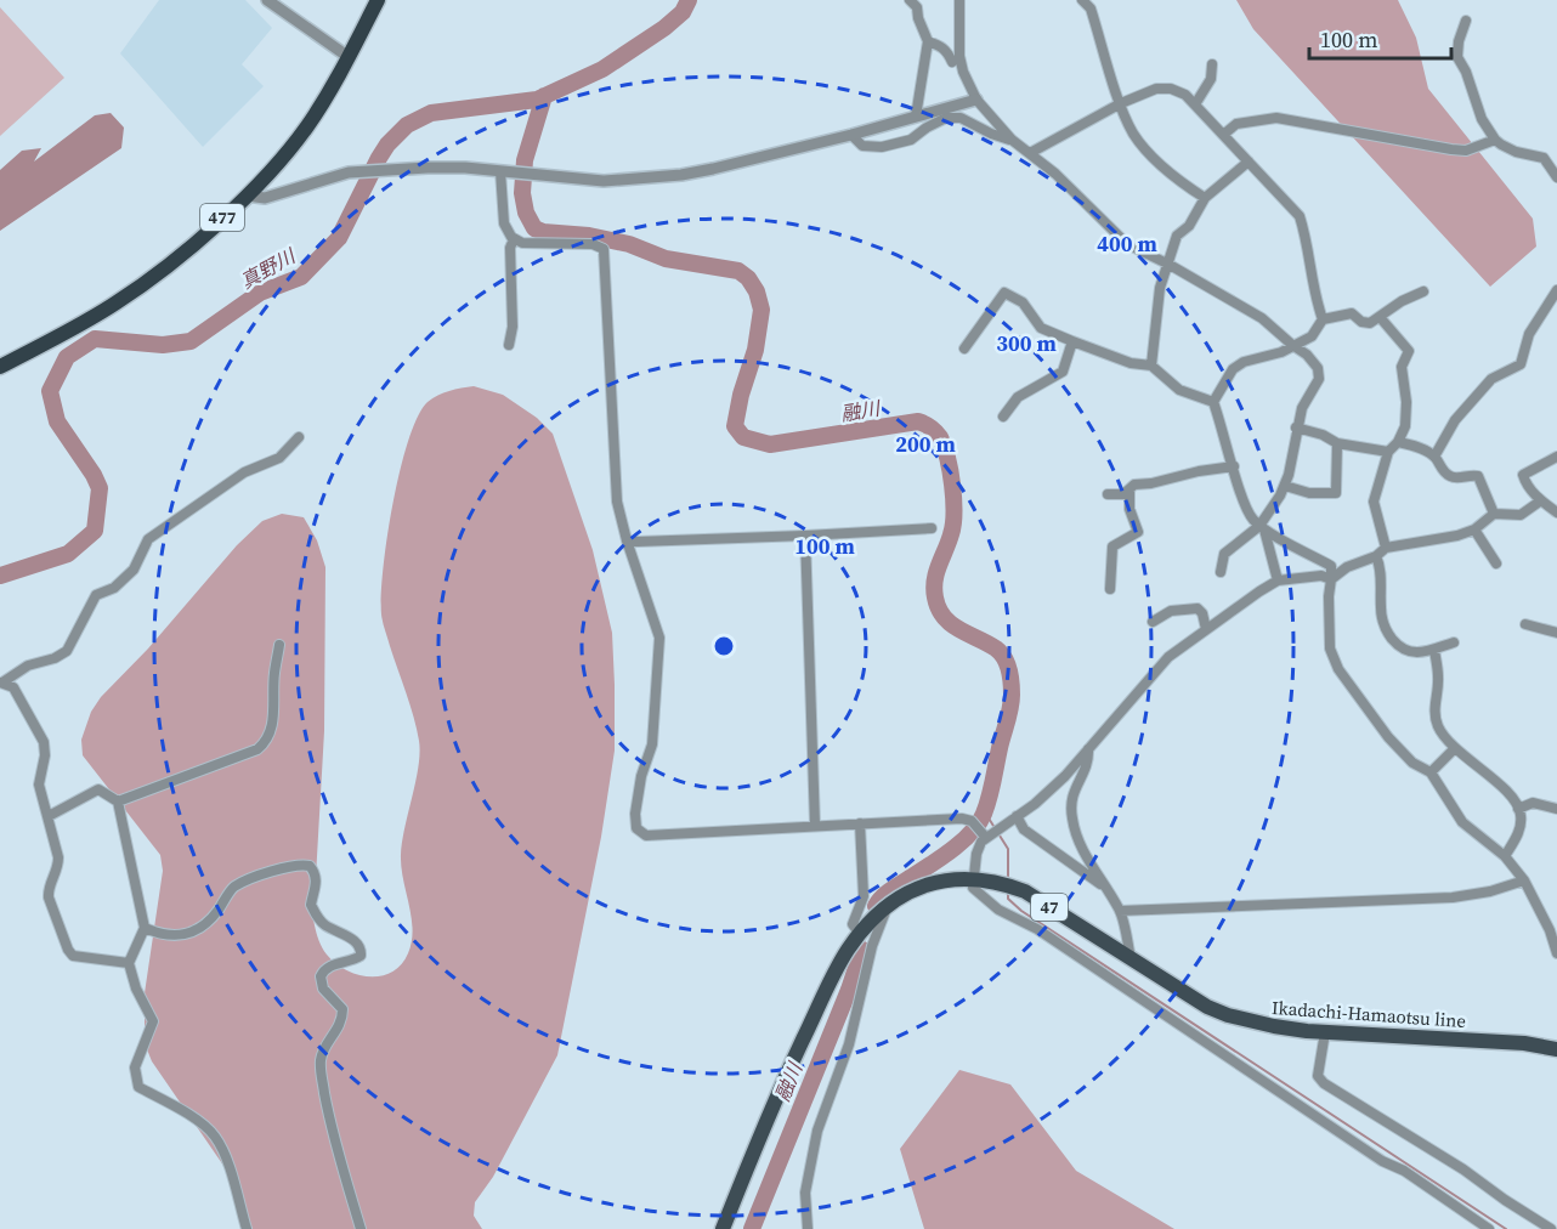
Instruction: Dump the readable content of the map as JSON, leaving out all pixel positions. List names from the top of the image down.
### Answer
{
  "streets": {
    "highway": ["477"],
    "main road": ["47", "Ikadachi-Hamaotsu line"]
  },
  "water": ["真野川", "融川"],
  "scale_bar": "100 m",
  "rings": [
    "400 m",
    "300 m",
    "200 m",
    "100 m"
  ]
}
